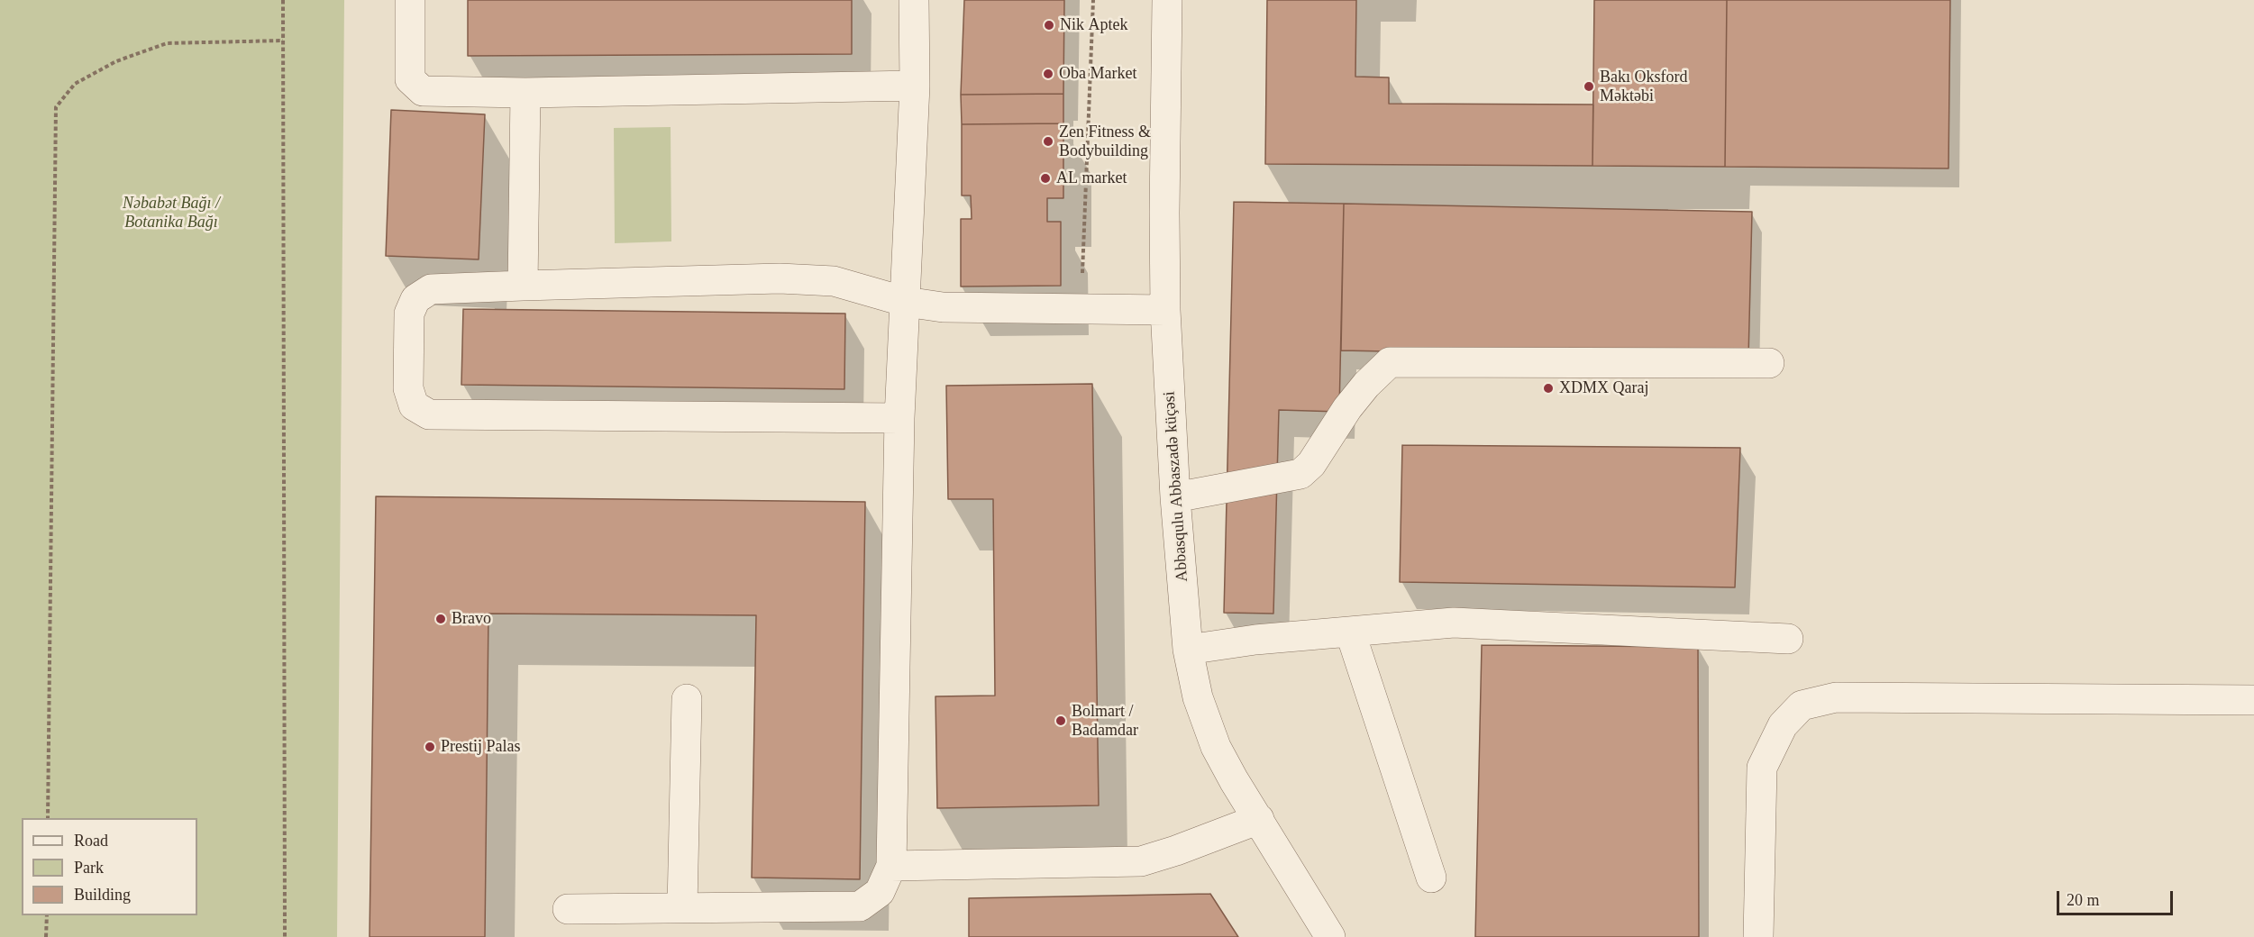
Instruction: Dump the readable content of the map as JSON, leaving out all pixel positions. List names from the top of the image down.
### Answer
{
  "streets": {
    "street": ["Abbasqulu Abbaszadə küçəsi"]
  },
  "parks": ["Nəbabət Bağı / Botanika Bağı"],
  "places": [
    "Nik Aptek",
    "Oba Market",
    "Bakı Oksford Məktəbi",
    "Zen Fitness & Bodybuilding",
    "AL market",
    "XDMX Qaraj",
    "Bravo",
    "Bolmart / Badamdar",
    "Prestij Palas"
  ],
  "legend": ["Road", "Park", "Building"],
  "scale_bar": "20 m"
}
